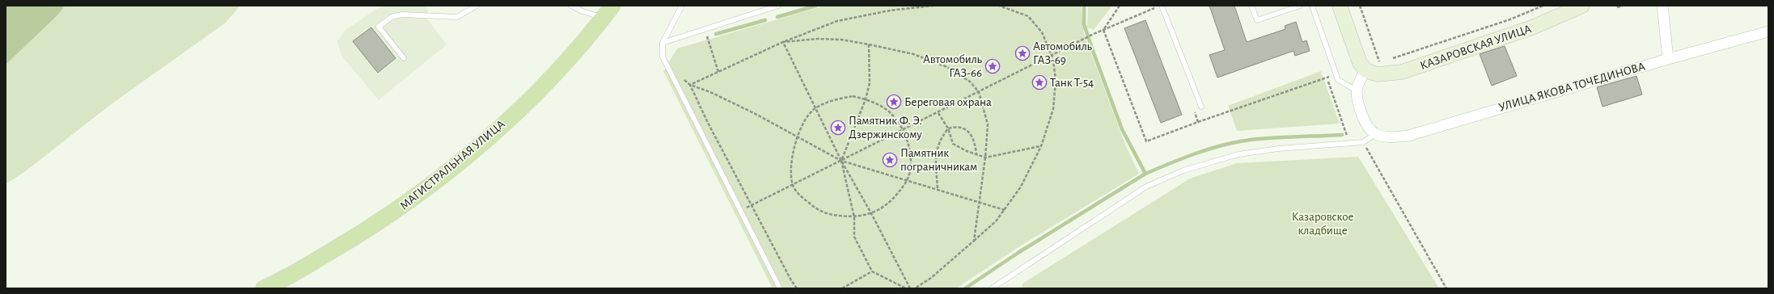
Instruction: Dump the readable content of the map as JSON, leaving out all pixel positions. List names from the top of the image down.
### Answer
{
  "streets": {
    "main road": ["МАГИСТРАЛЬНАЯ УЛИЦА"],
    "street": ["КАЗАРОВСКАЯ УЛИЦА", "УЛИЦА ЯКОВА ТОЧЕДИНОВА"]
  },
  "parks": ["Казаровское кладбище"],
  "places": {
    "place": [
      "Автомобиль ГАЗ-69",
      "Автомобиль ГАЗ-66",
      "Танк Т-54",
      "Береговая охрана",
      "Памятник Ф. Э. Дзержинскому",
      "Памятник пограничникам"
    ]
  }
}
